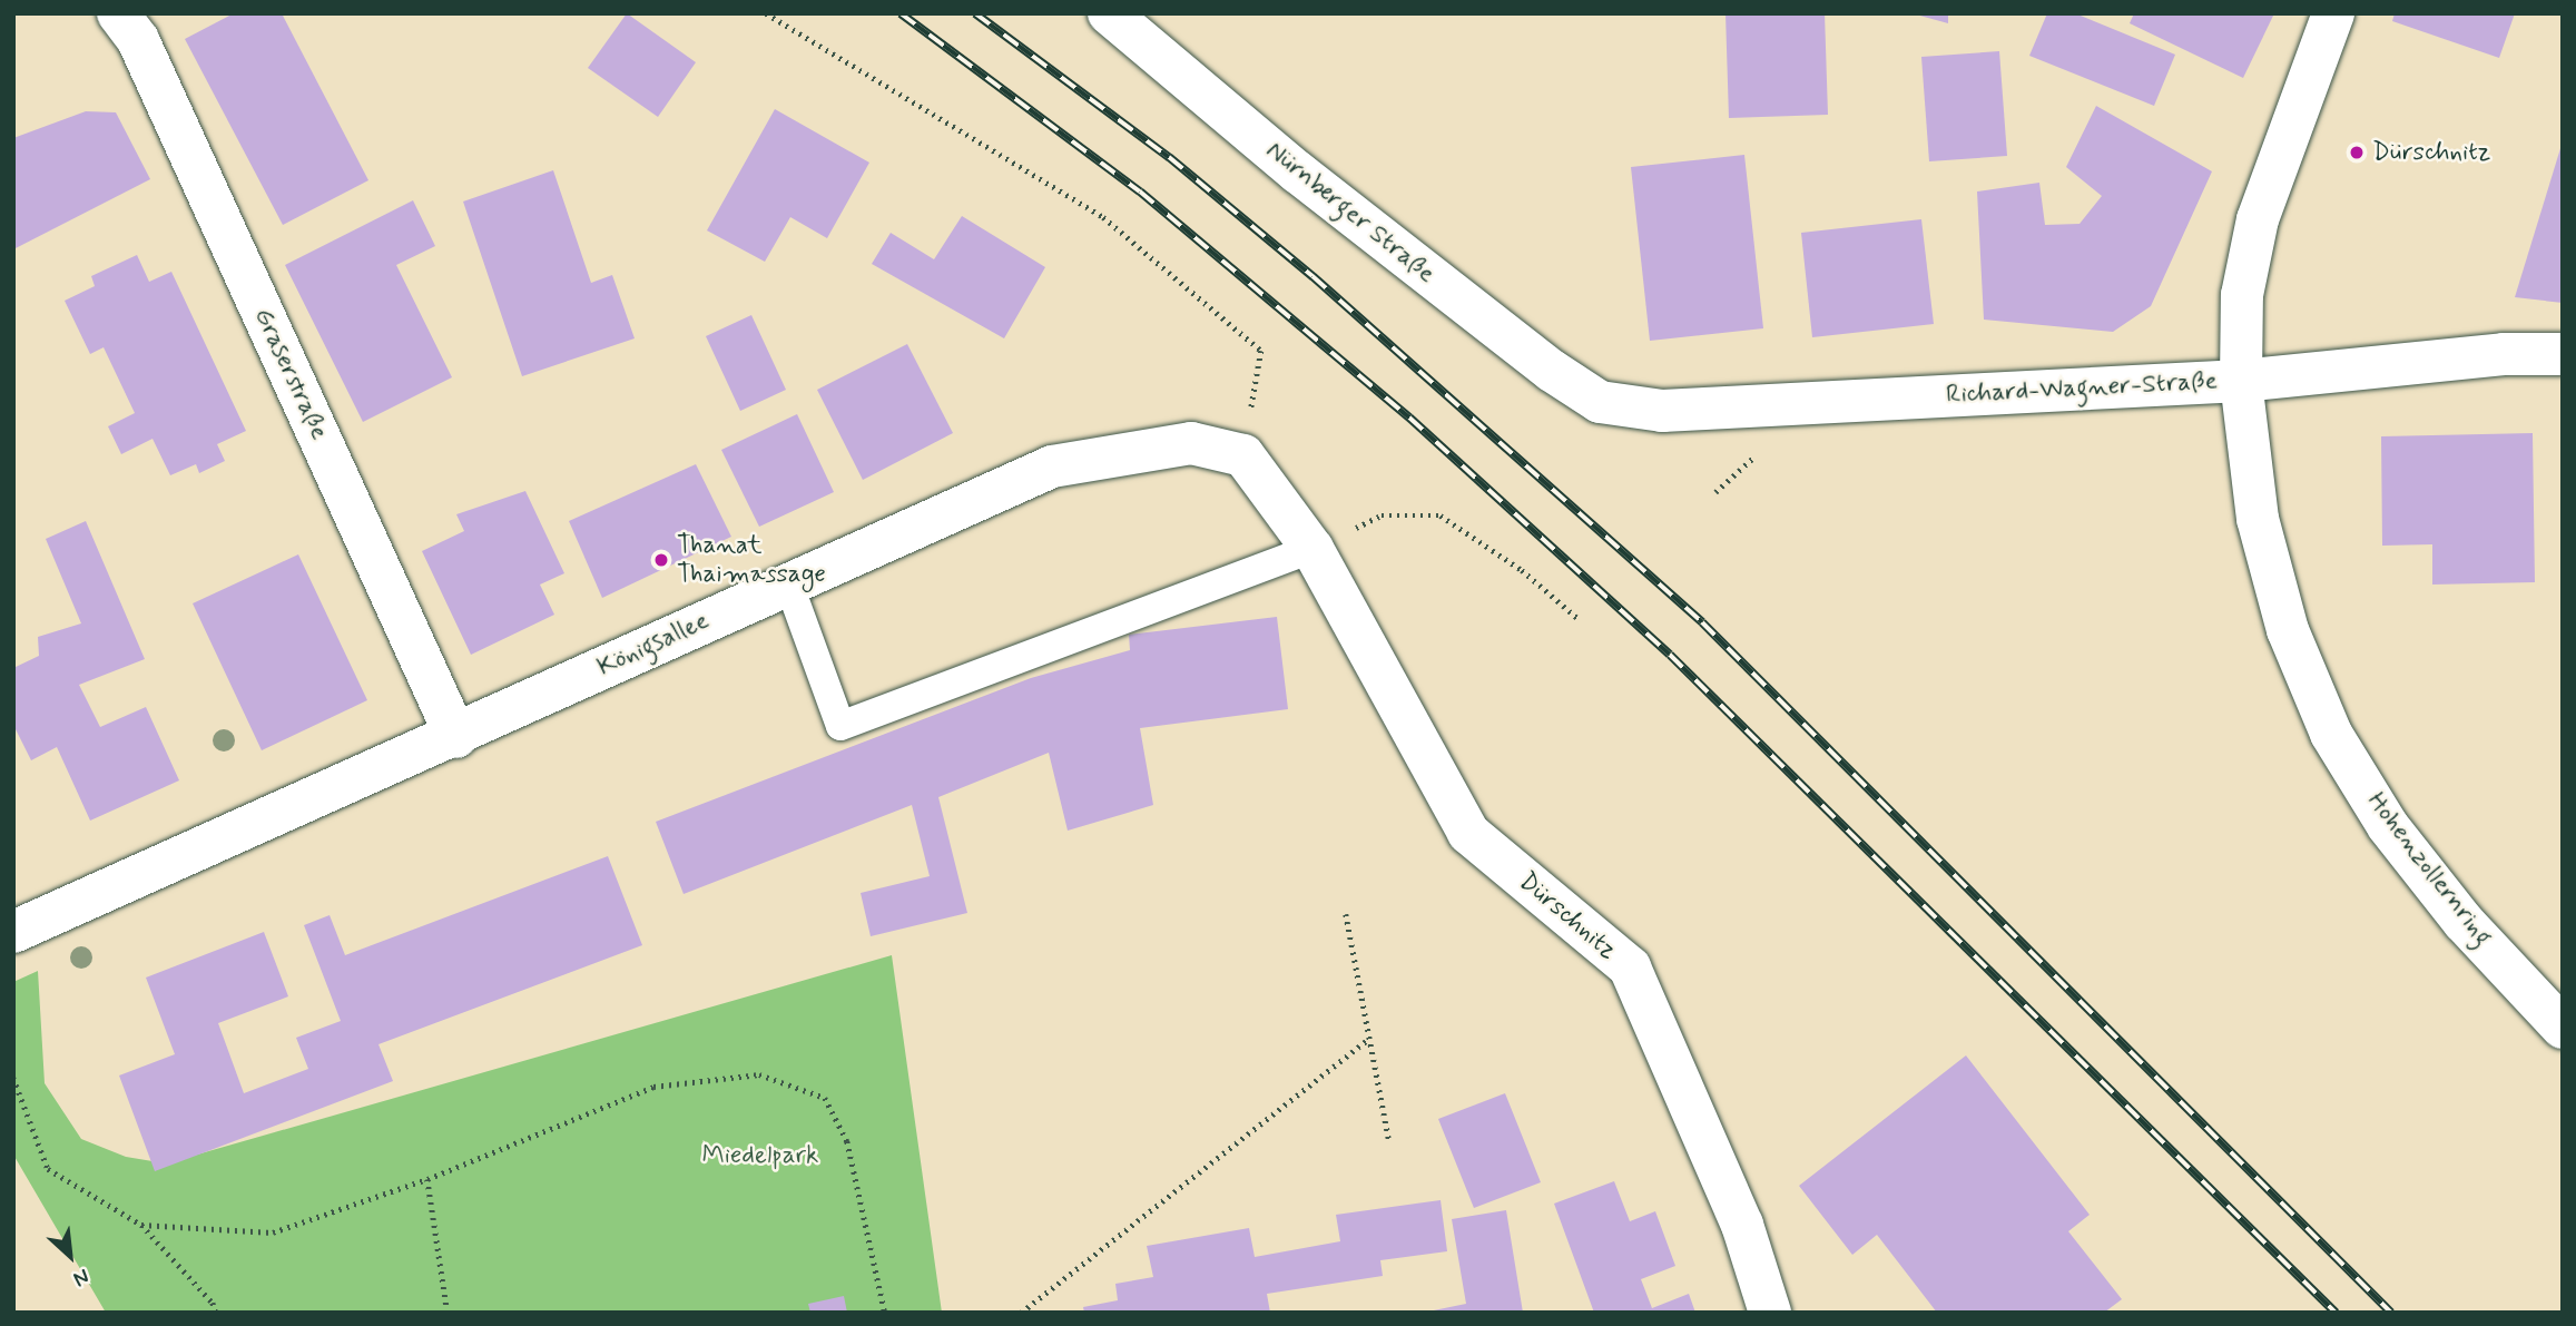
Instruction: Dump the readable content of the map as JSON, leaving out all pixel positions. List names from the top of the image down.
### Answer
{
  "streets": {
    "street": [
      "Nürnberger Straße",
      "Graserstraße",
      "Richard-Wagner-Straße",
      "Königsallee",
      "Hohenzollernring",
      "Dürschnitz"
    ]
  },
  "crossings": [
    ["Nürnberger Straße", "Richard-Wagner-Straße"],
    ["Graserstraße", "Königsallee"],
    ["Richard-Wagner-Straße", "Hohenzollernring"]
  ],
  "parks": ["Miedelpark"],
  "places": ["Dürschnitz", "Thanat Thaimassage"],
  "north": "bottom right"
}
